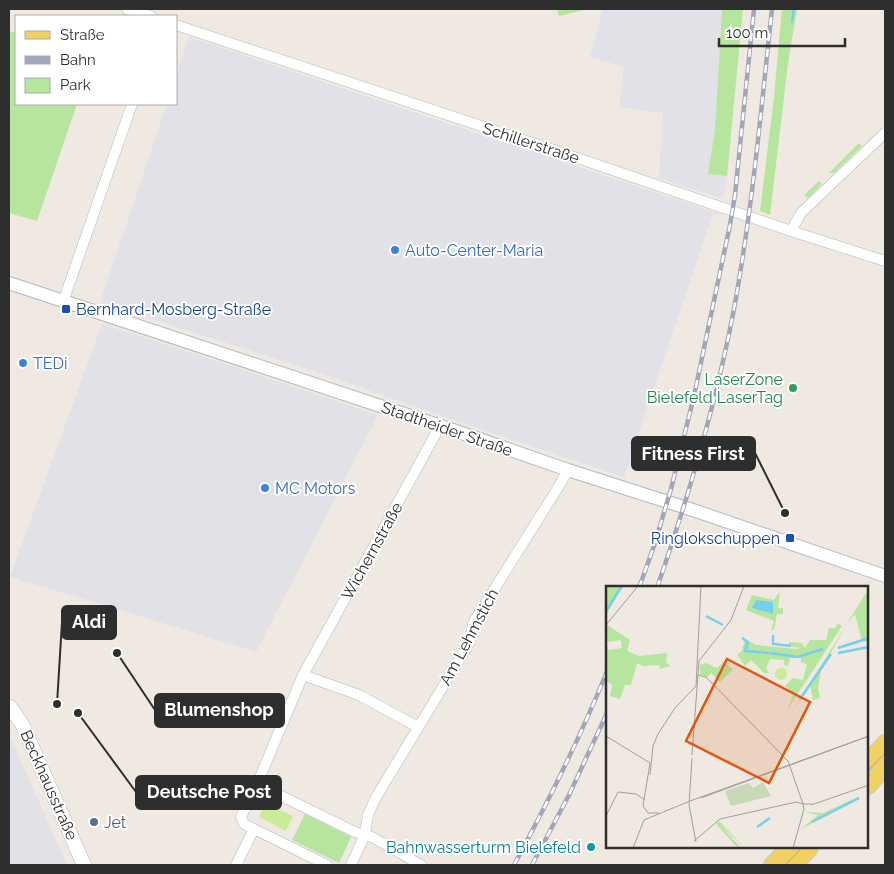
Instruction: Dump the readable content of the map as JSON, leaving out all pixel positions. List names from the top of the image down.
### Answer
{
  "streets": {
    "main road": ["Beckhausstraße"],
    "street": [
      "Schillerstraße",
      "Stadtheider Straße",
      "Wichernstraße",
      "Am Lehmstich"
    ]
  },
  "crossings": [
    ["Stadtheider Straße", "Wichernstraße"],
    ["Stadtheider Straße", "Am Lehmstich"]
  ],
  "places": {
    "other": [
      "Auto-Center-Maria",
      "TEDi",
      "LaserZone Bielefeld LaserTag",
      "MC Motors",
      "Fitness First",
      "Blumenshop",
      "Aldi",
      "Deutsche Post",
      "Jet",
      "Bahnwasserturm Bielefeld"
    ],
    "transit": ["Bernhard-Mosberg-Straße", "Ringlokschuppen"]
  },
  "legend": ["Straße", "Bahn", "Park"],
  "scale_bar": "100 m"
}
